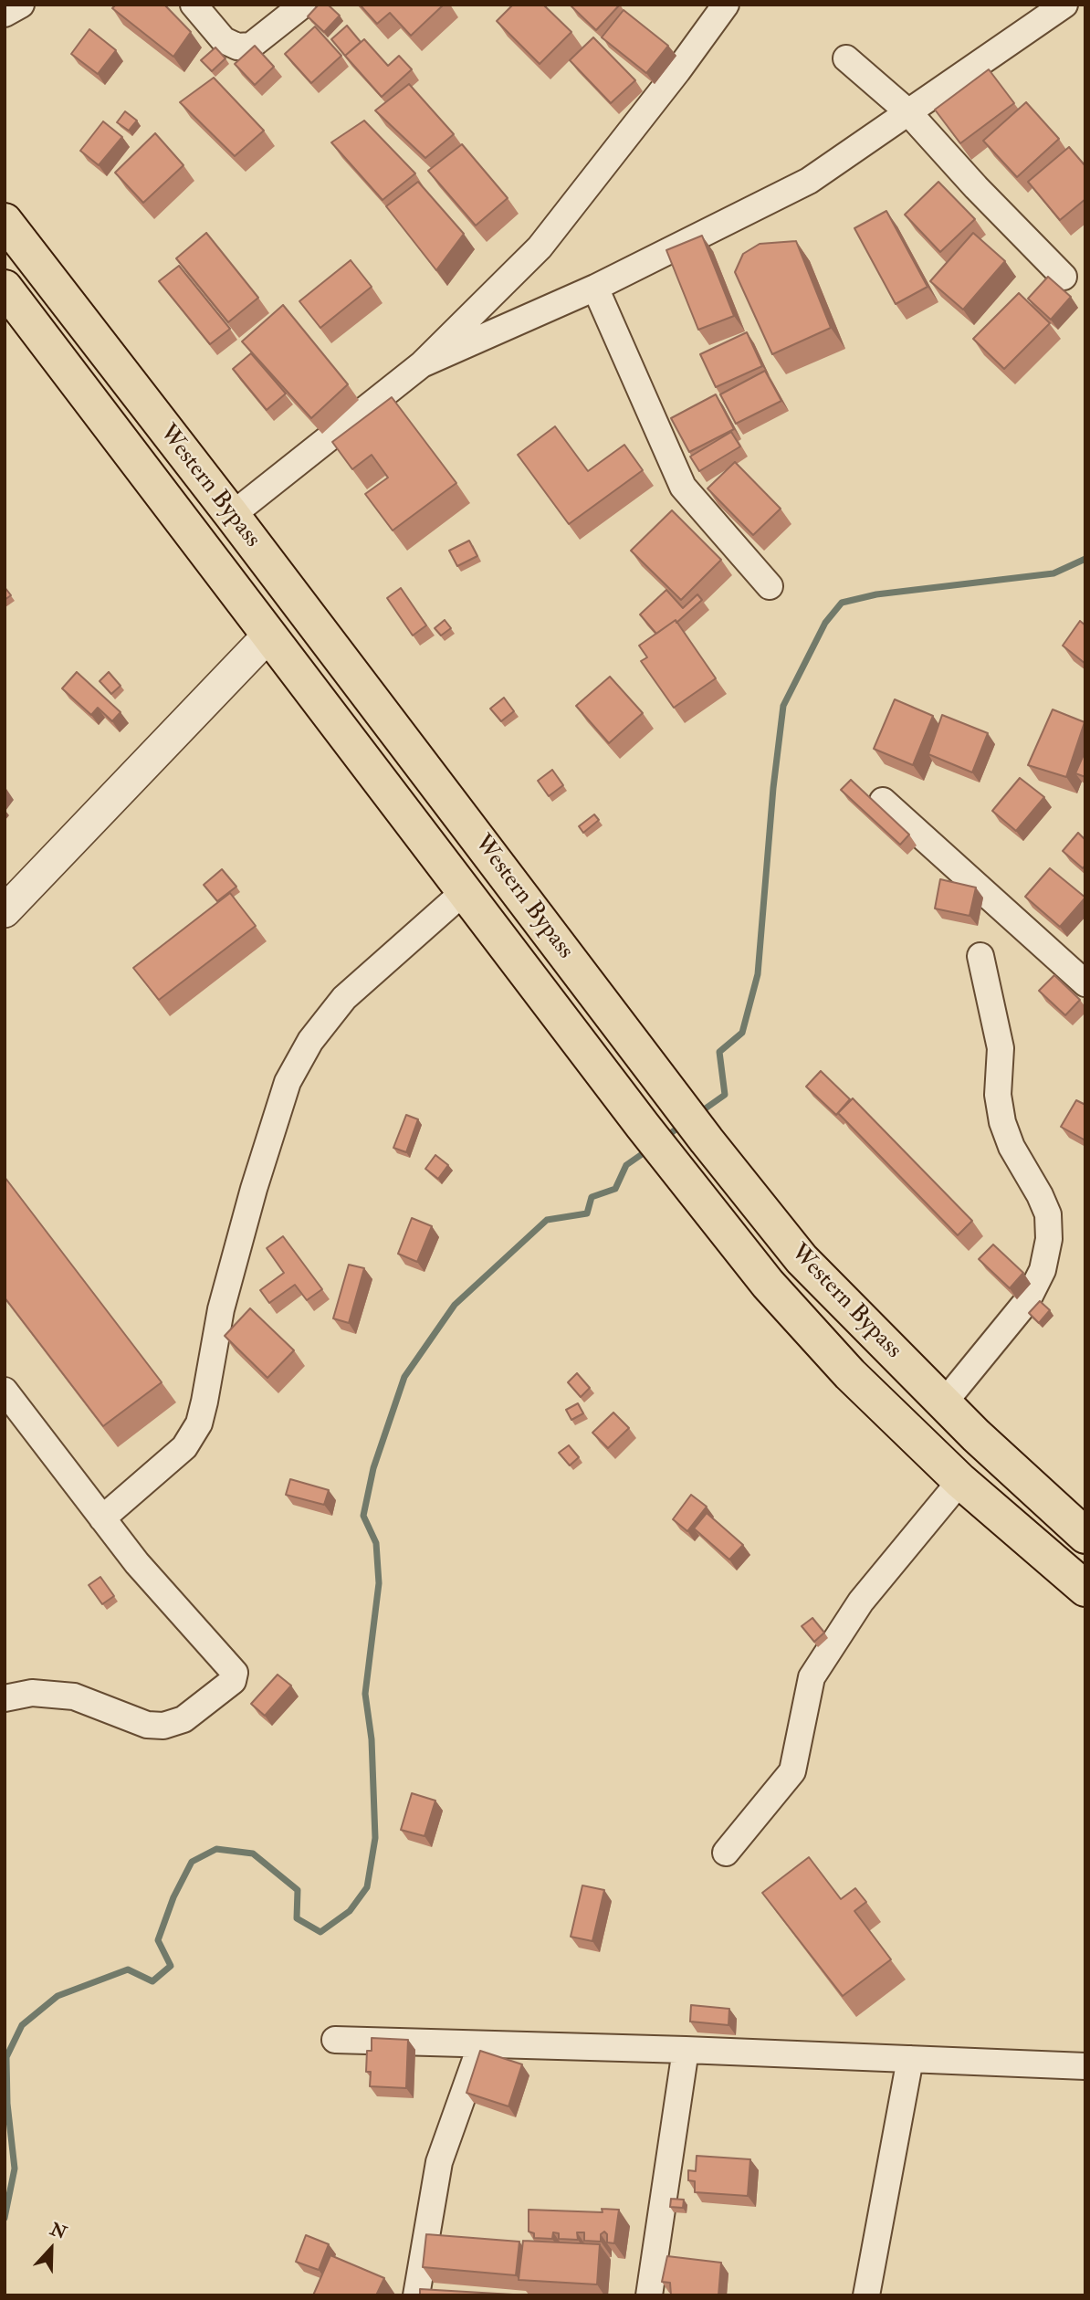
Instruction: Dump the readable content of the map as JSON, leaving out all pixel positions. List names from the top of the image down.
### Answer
{
  "streets": {
    "main road": ["Western Bypass"]
  },
  "north": "top"
}
